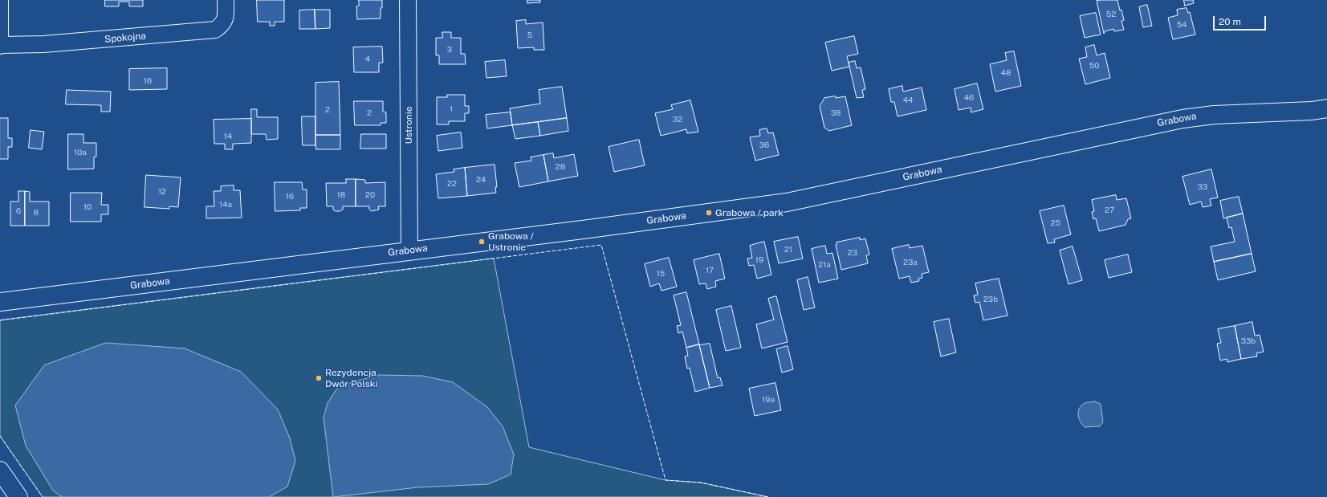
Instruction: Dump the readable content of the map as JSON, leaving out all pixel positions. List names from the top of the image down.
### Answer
{
  "streets": {
    "street": ["Spokojna", "Grabowa", "Ustronie"]
  },
  "crossings": [
    ["Grabowa", "Ustronie"]
  ],
  "places": ["Grabowa / park", "Grabowa / Ustronie", "Rezydencja Dwór Polski"],
  "house_numbers": [
    "52",
    "54",
    "5",
    "3",
    "4",
    "50",
    "48",
    "16",
    "46",
    "44",
    "1",
    "2",
    "2",
    "38",
    "32",
    "14",
    "36",
    "10a",
    "28",
    "24",
    "22",
    "33",
    "12",
    "18",
    "20",
    "16",
    "14a",
    "10",
    "27",
    "6",
    "8",
    "25",
    "21",
    "23",
    "19",
    "23a",
    "21a",
    "17",
    "15",
    "23b",
    "33b",
    "19a"
  ],
  "scale_bar": "20 m"
}
